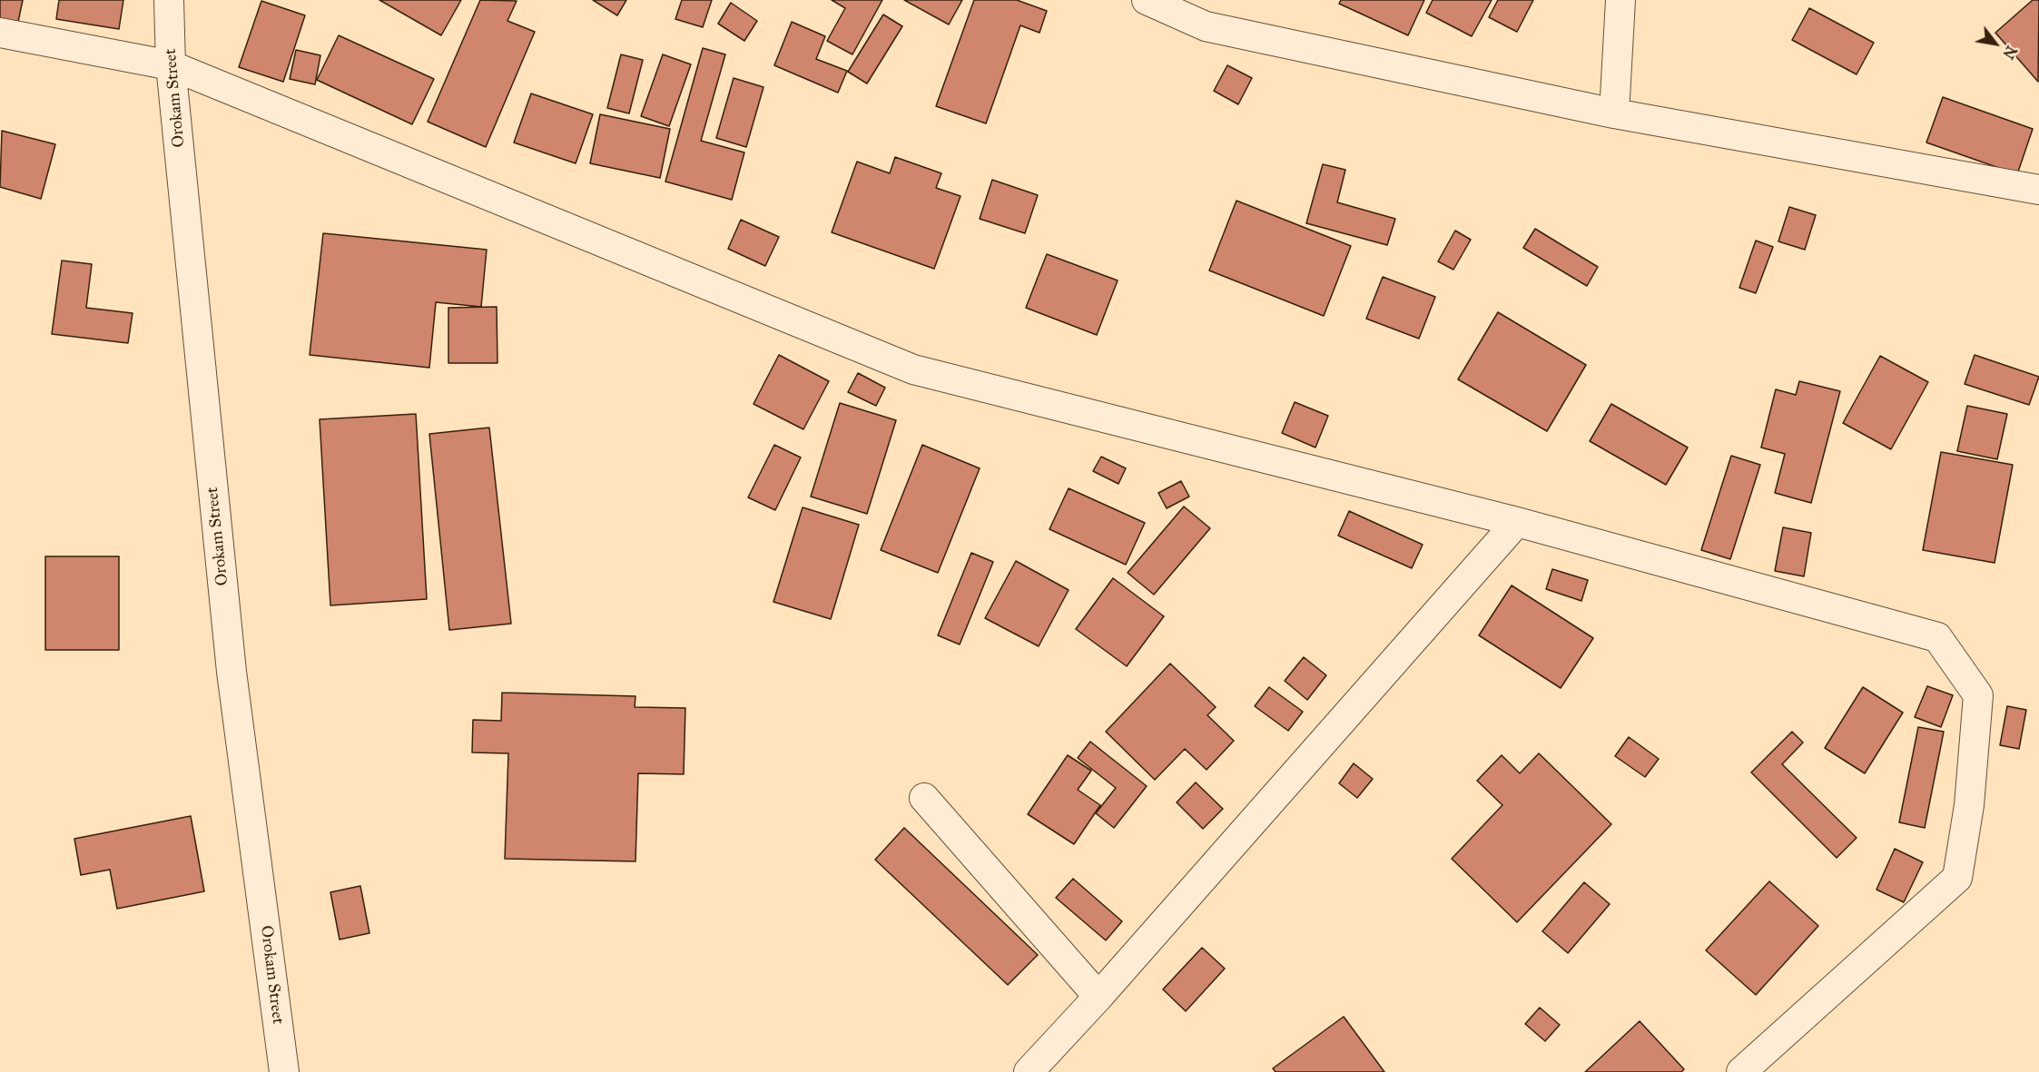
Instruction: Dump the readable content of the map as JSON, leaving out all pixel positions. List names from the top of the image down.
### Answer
{
  "streets": {
    "street": ["Orokam Street"]
  },
  "north": "bottom right"
}
